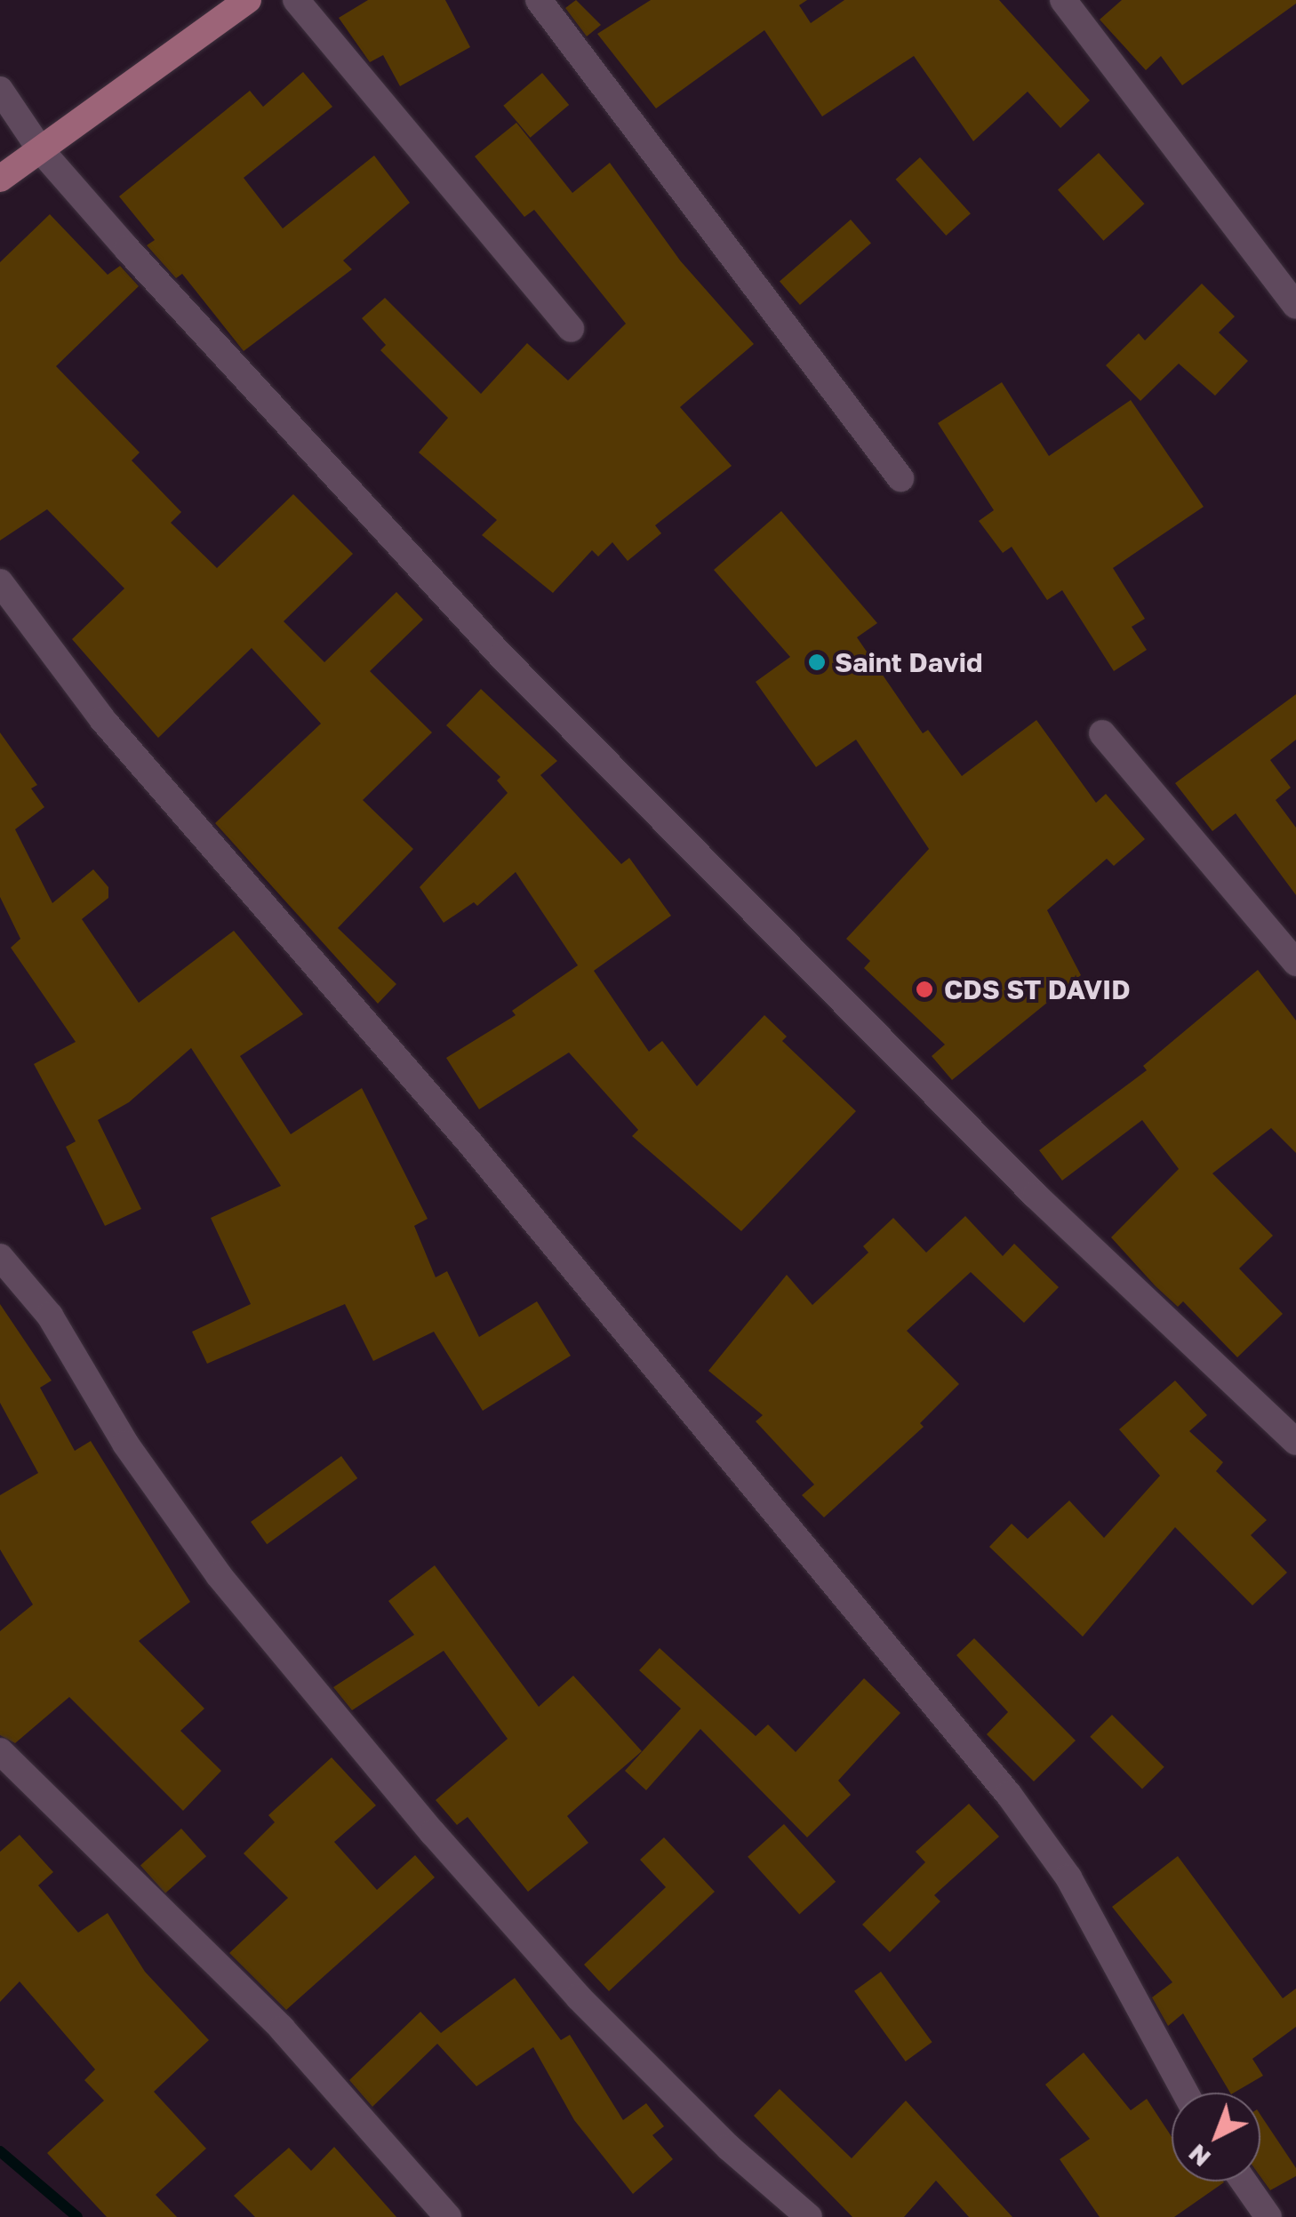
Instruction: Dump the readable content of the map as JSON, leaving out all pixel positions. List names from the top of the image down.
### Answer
{
  "places": ["Saint David", "CDS ST DAVID"],
  "north": "bottom left"
}
